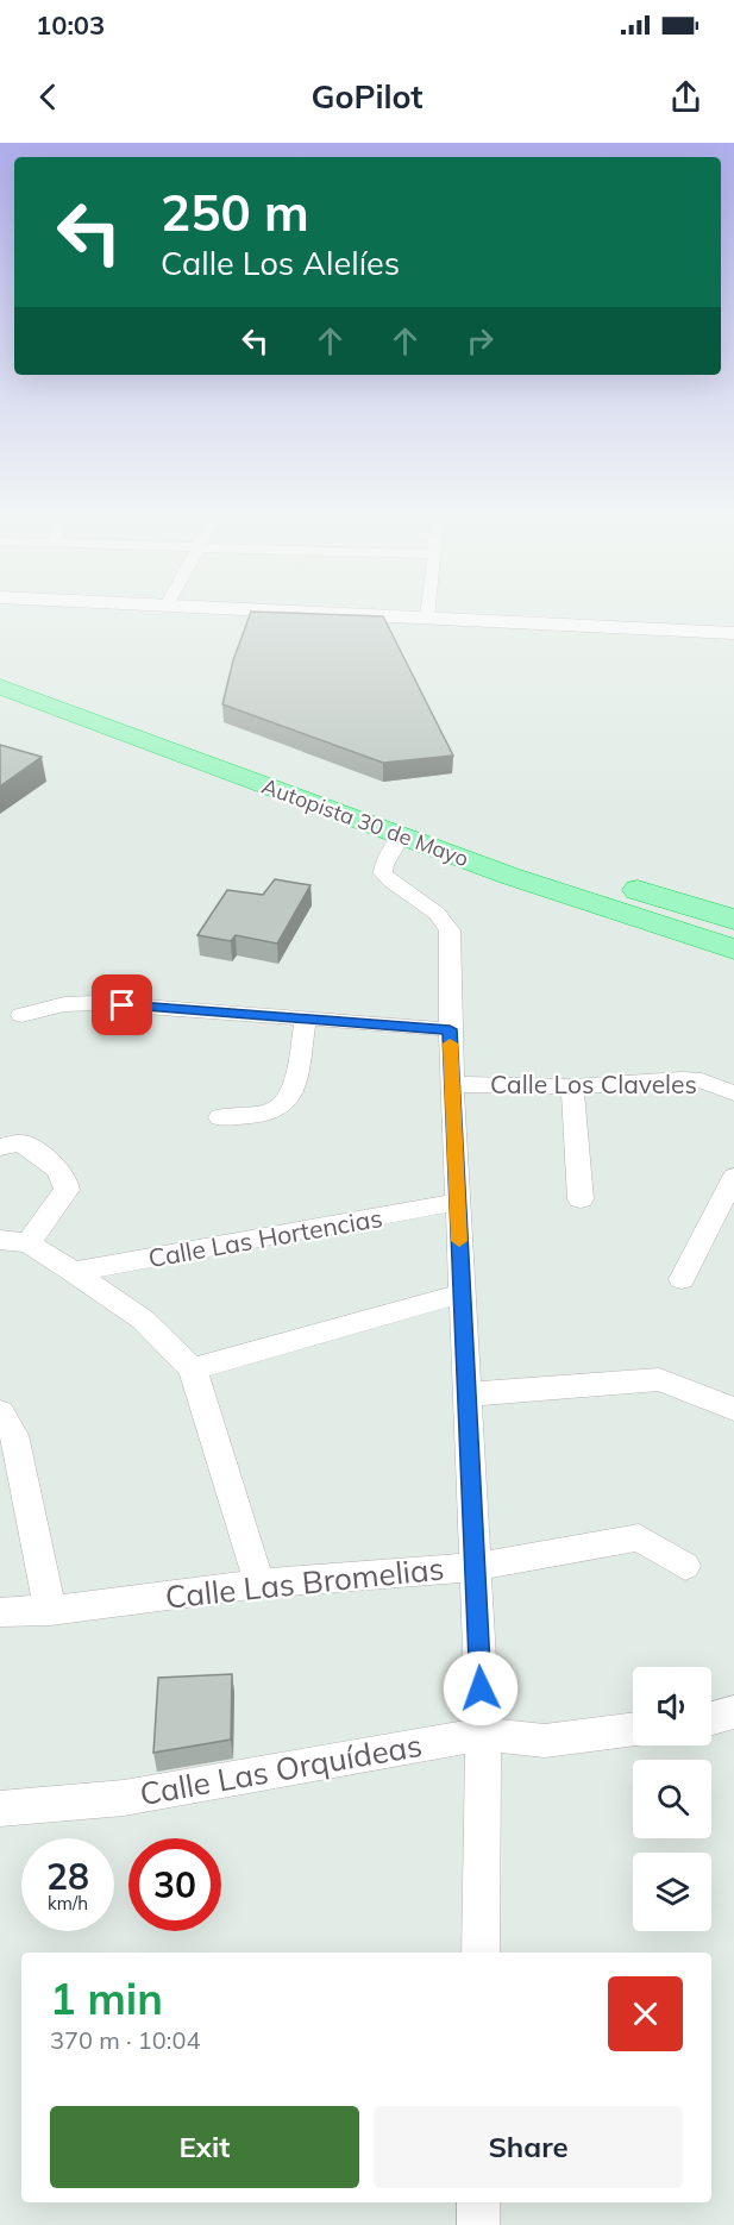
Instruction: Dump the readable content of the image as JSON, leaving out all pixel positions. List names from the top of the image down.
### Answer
{
  "streets": {
    "highway": ["Autopista 30 de Mayo"],
    "street": [
      "Calle Los Claveles",
      "Calle Las Hortencias",
      "Calle Las Bromelias",
      "Calle Las Orquídeas"
    ]
  },
  "page": {
    "status": "10:03",
    "header": "GoPilot",
    "turn": ["250 m", "Calle Los Alelíes"],
    "speed": "28 km/h",
    "limit": "30",
    "heading": ["1 min", "370 m · 10:04"],
    "buttons": ["Exit", "Share"]
  }
}
